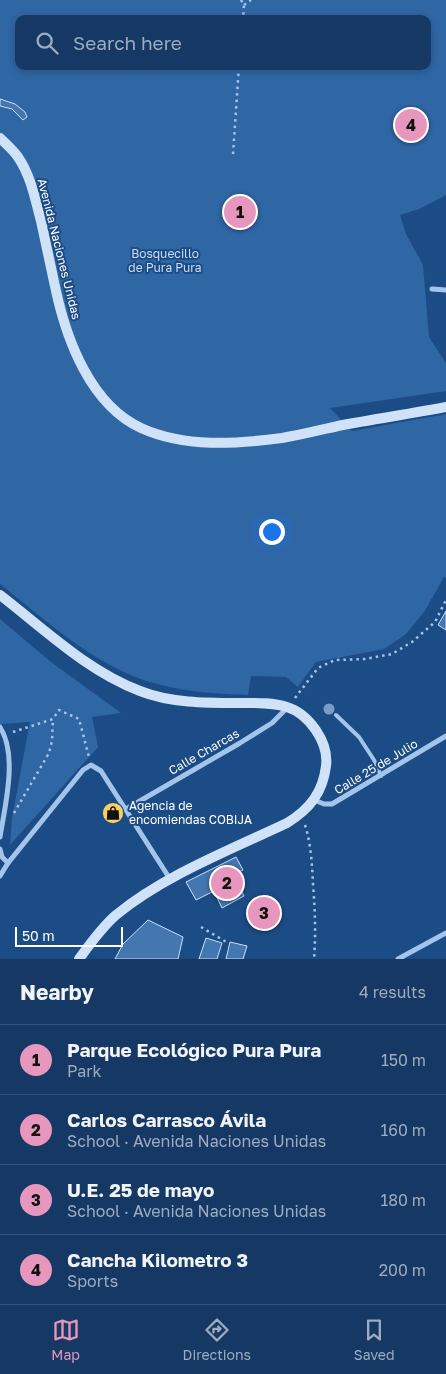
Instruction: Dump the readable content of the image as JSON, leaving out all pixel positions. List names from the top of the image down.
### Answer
{
  "streets": {
    "street": ["Avenida Naciones Unidas", "Calle Charcas", "Calle 25 de Julio"]
  },
  "parks": ["Bosquecillo de Pura Pura"],
  "places": {
    "shop": ["Agencia de encomiendas COBIJA"]
  },
  "scale_bar": "50 m",
  "page": {
    "search": "Search here",
    "pins": [
      "4",
      "1",
      "2",
      "3"
    ],
    "scale": "50 m",
    "heading": ["Nearby", "4 results"],
    "list": [
      {
        "mark": "1",
        "name": "Parque Ecológico Pura Pura",
        "note": "Park",
        "value": "150 m"
      },
      {
        "mark": "2",
        "name": "Carlos Carrasco Ávila",
        "note": "School · Avenida Naciones Unidas",
        "value": "160 m"
      },
      {
        "mark": "3",
        "name": "U.E. 25 de mayo",
        "note": "School · Avenida Naciones Unidas",
        "value": "180 m"
      },
      {
        "mark": "4",
        "name": "Cancha Kilometro 3",
        "note": "Sports",
        "value": "200 m"
      }
    ],
    "nav": ["Map", "Directions", "Saved"]
  }
}
